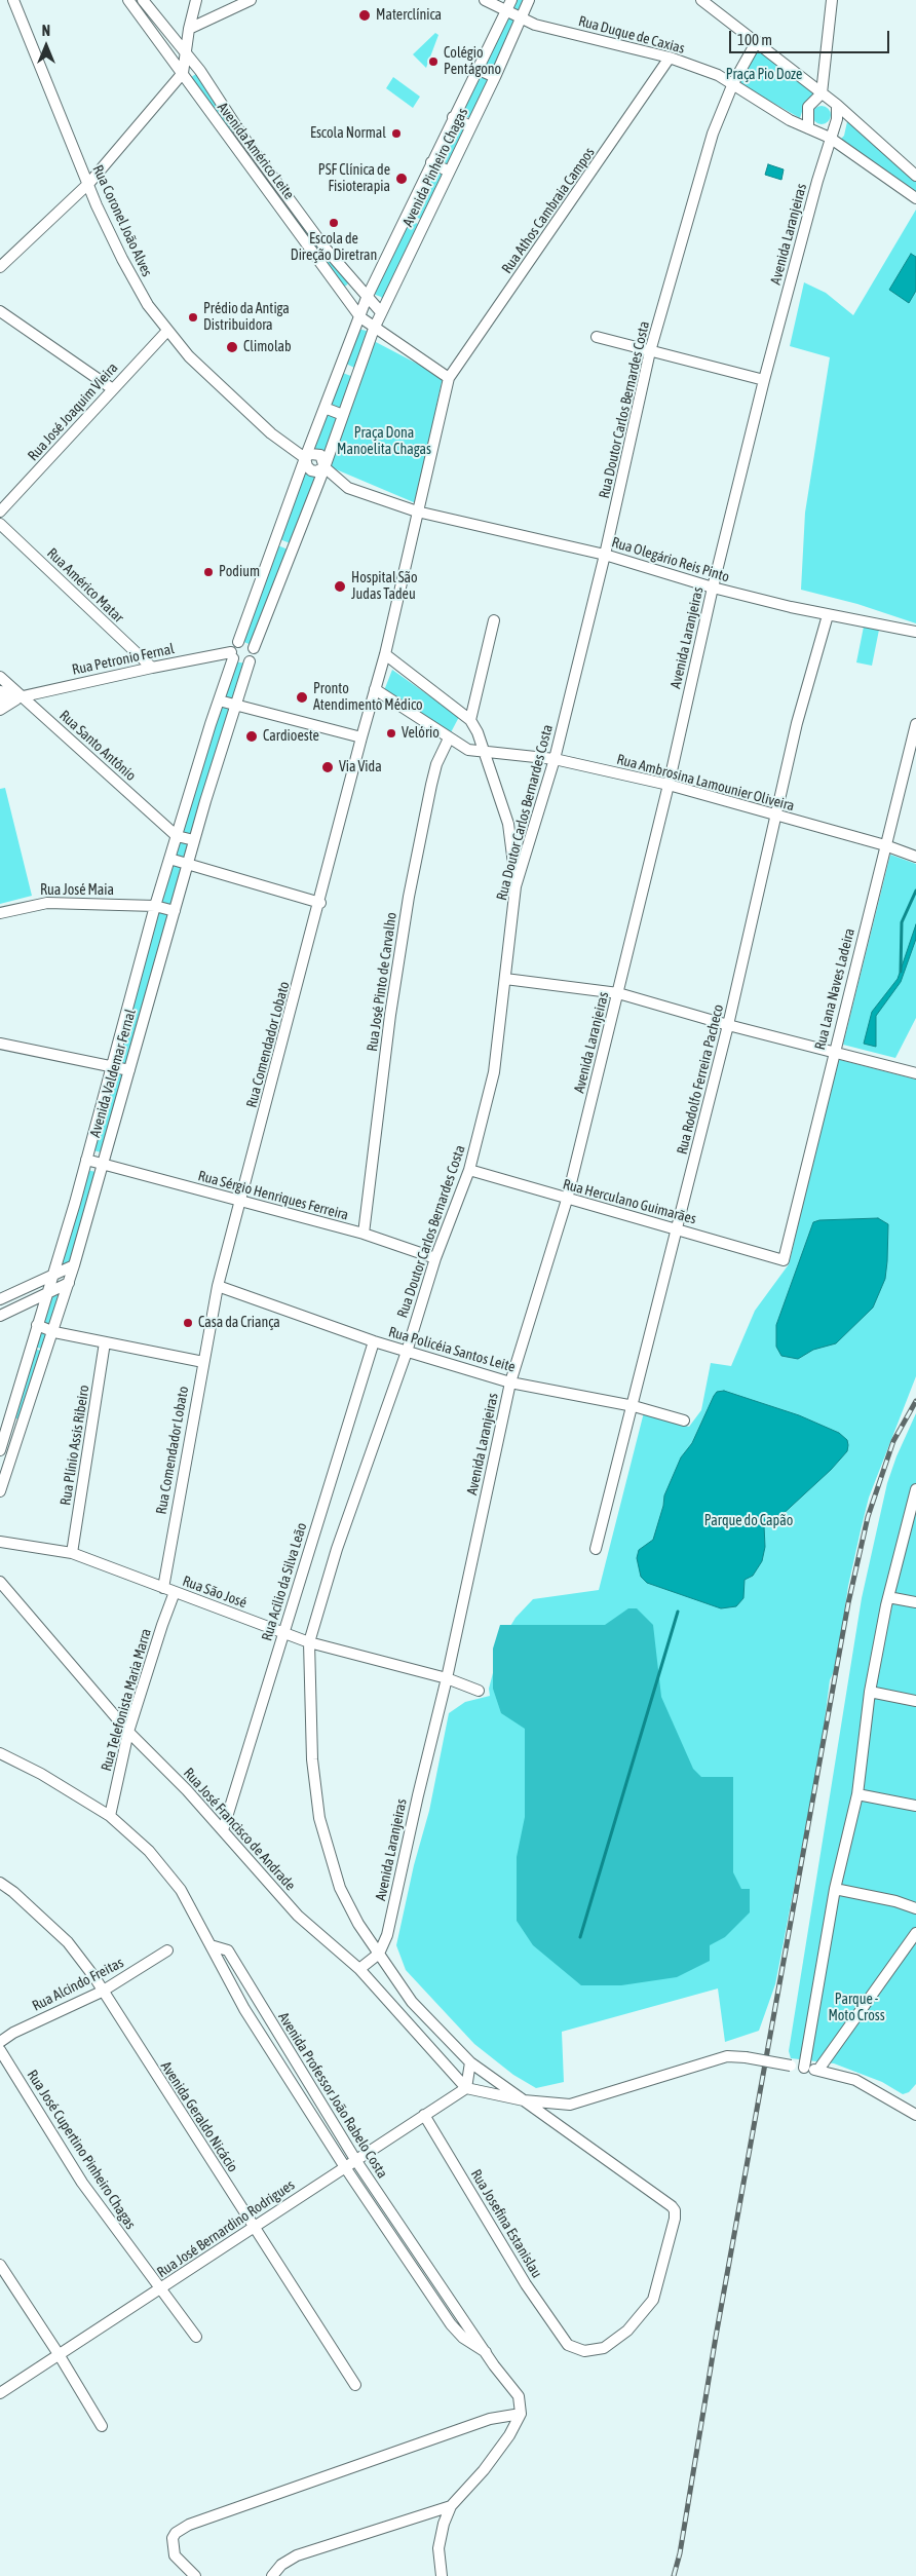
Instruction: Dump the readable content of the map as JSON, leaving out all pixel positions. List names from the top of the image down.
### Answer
{
  "streets": {
    "street": [
      "Rua Duque de Caxias",
      "Avenida Américo Leite",
      "Avenida Pinheiro Chagas",
      "Rua Athos Cambraia Campos",
      "Rua Coronel João Alves",
      "Avenida Laranjeiras",
      "Rua Doutor Carlos Bernardes Costa",
      "Rua José Joaquim Vieira",
      "Rua Olegário Reis Pinto",
      "Rua Américo Matar",
      "Rua Petronio Fernal",
      "Rua Santo Antônio",
      "Rua Ambrosina Lamounier Oliveira",
      "Rua José Maia",
      "Rua José Pinto de Carvalho",
      "Rua Lana Naves Ladeira",
      "Rua Comendador Lobato",
      "Avenida Valdemar Fernal",
      "Rua Rodolfo Ferreira Pacheco",
      "Rua Sérgio Henriques Ferreira",
      "Rua Herculano Guimarães",
      "Rua Policéia Santos Leite",
      "Rua Plínio Assis Ribeiro",
      "Rua Acílio da Silva Leão",
      "Rua São José",
      "Rua Telefonista Maria Marra",
      "Rua José Francisco de Andrade",
      "Rua Alcindo Freitas",
      "Avenida Professor João Rabelo Costa",
      "Avenida Geraldo Nicácio",
      "Rua José Cupertino Pinheiro Chagas",
      "Rua Josefina Estanislau",
      "Rua José Bernardino Rodrigues"
    ]
  },
  "crossings": [
    ["Rua Duque de Caxias", "Avenida Pinheiro Chagas"],
    ["Rua Duque de Caxias", "Rua Athos Cambraia Campos"],
    ["Rua Duque de Caxias", "Rua Doutor Carlos Bernardes Costa"],
    ["Avenida Américo Leite", "Avenida Pinheiro Chagas"],
    ["Rua Coronel João Alves", "Rua José Joaquim Vieira"],
    ["Avenida Laranjeiras", "Rua Doutor Carlos Bernardes Costa"],
    ["Avenida Laranjeiras", "Rua Olegário Reis Pinto"],
    ["Avenida Laranjeiras", "Rua Ambrosina Lamounier Oliveira"],
    ["Avenida Laranjeiras", "Rua Herculano Guimarães"],
    ["Avenida Laranjeiras", "Rua Policéia Santos Leite"],
    ["Avenida Laranjeiras", "Rua São José"],
    ["Rua Doutor Carlos Bernardes Costa", "Rua Olegário Reis Pinto"],
    ["Rua Doutor Carlos Bernardes Costa", "Rua Ambrosina Lamounier Oliveira"],
    ["Rua Doutor Carlos Bernardes Costa", "Rua Sérgio Henriques Ferreira"],
    ["Rua Doutor Carlos Bernardes Costa", "Rua Herculano Guimarães"],
    ["Rua Doutor Carlos Bernardes Costa", "Rua Policéia Santos Leite"],
    ["Rua Doutor Carlos Bernardes Costa", "Rua São José"],
    ["Rua Doutor Carlos Bernardes Costa", "Rua Josefina Estanislau"],
    ["Rua Olegário Reis Pinto", "Rua Comendador Lobato"],
    ["Rua Olegário Reis Pinto", "Rua Rodolfo Ferreira Pacheco"],
    ["Rua Américo Matar", "Rua Petronio Fernal"],
    ["Rua Petronio Fernal", "Rua Santo Antônio"],
    ["Rua Petronio Fernal", "Avenida Valdemar Fernal"],
    ["Rua Santo Antônio", "Avenida Valdemar Fernal"],
    ["Rua Ambrosina Lamounier Oliveira", "Rua José Pinto de Carvalho"],
    ["Rua Ambrosina Lamounier Oliveira", "Rua Lana Naves Ladeira"],
    ["Rua Ambrosina Lamounier Oliveira", "Rua Comendador Lobato"],
    ["Rua Ambrosina Lamounier Oliveira", "Rua Rodolfo Ferreira Pacheco"],
    ["Rua José Maia", "Avenida Valdemar Fernal"],
    ["Rua José Pinto de Carvalho", "Rua Sérgio Henriques Ferreira"],
    ["Rua Lana Naves Ladeira", "Rua Herculano Guimarães"],
    ["Rua Comendador Lobato", "Rua Sérgio Henriques Ferreira"],
    ["Rua Comendador Lobato", "Rua Policéia Santos Leite"],
    ["Rua Comendador Lobato", "Rua São José"],
    ["Avenida Valdemar Fernal", "Rua Sérgio Henriques Ferreira"],
    ["Rua Rodolfo Ferreira Pacheco", "Rua Herculano Guimarães"],
    ["Rua Rodolfo Ferreira Pacheco", "Rua Policéia Santos Leite"],
    ["Rua Policéia Santos Leite", "Rua Acílio da Silva Leão"],
    ["Rua Plínio Assis Ribeiro", "Rua São José"],
    ["Rua Acílio da Silva Leão", "Rua São José"],
    ["Rua Acílio da Silva Leão", "Rua José Francisco de Andrade"],
    ["Rua São José", "Rua Telefonista Maria Marra"],
    ["Rua Telefonista Maria Marra", "Rua José Francisco de Andrade"],
    ["Rua José Francisco de Andrade", "Rua José Bernardino Rodrigues"],
    ["Rua Alcindo Freitas", "Avenida Geraldo Nicácio"],
    ["Avenida Professor João Rabelo Costa", "Rua José Bernardino Rodrigues"],
    ["Avenida Geraldo Nicácio", "Rua José Bernardino Rodrigues"],
    ["Rua José Cupertino Pinheiro Chagas", "Rua José Bernardino Rodrigues"],
    ["Rua Josefina Estanislau", "Rua José Bernardino Rodrigues"]
  ],
  "parks": [
    "Praça Pio Doze",
    "Praça Dona Manoelita Chagas",
    "Parque do Capão",
    "Parque - Moto Cross"
  ],
  "places": [
    "Materclínica",
    "Colégio Pentágono",
    "Escola Normal",
    "PSF Clínica de Fisioterapia",
    "Escola de Direção Diretran",
    "Prédio da Antiga Distribuidora",
    "Climolab",
    "Podium",
    "Hospital São Judas Tadeu",
    "Pronto Atendimento Médico",
    "Velório",
    "Cardioeste",
    "Via Vida",
    "Casa da Criança"
  ],
  "scale_bar": "100 m",
  "north": "top"
}
